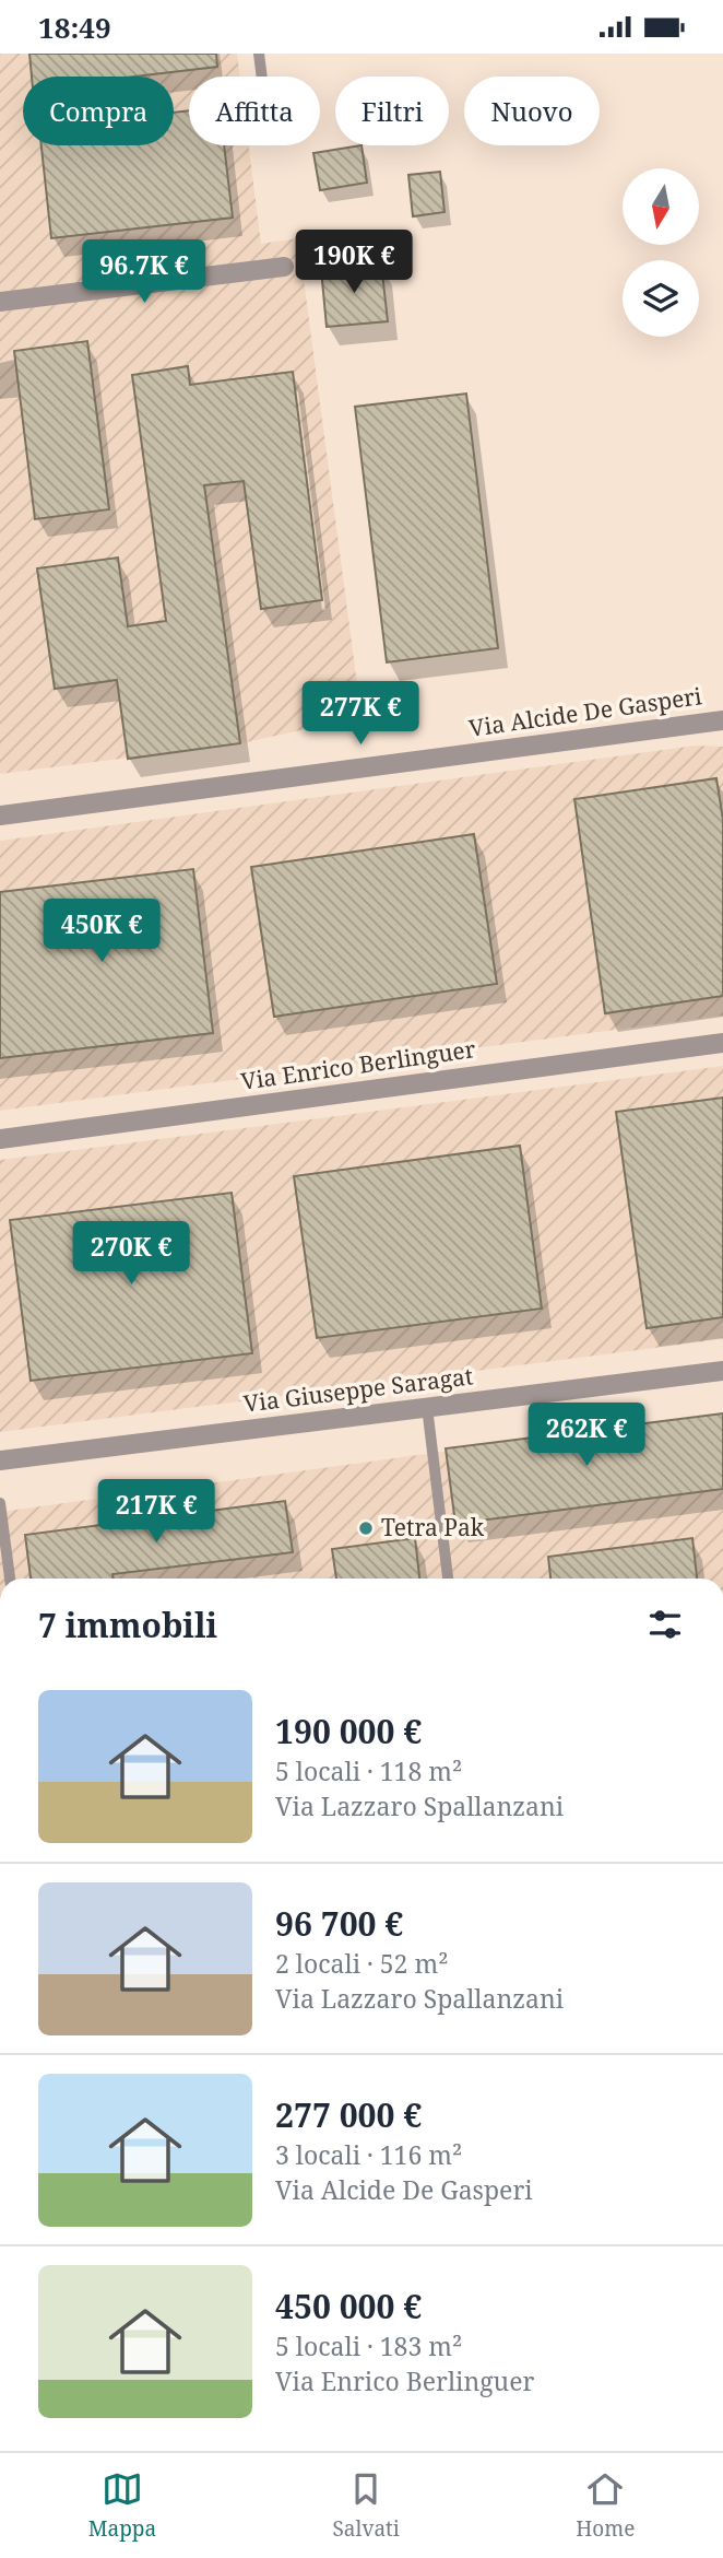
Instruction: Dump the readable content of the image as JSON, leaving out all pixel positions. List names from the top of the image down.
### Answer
{
  "streets": {
    "street": ["Via Alcide De Gasperi", "Via Enrico Berlinguer", "Via Giuseppe Saragat"]
  },
  "places": ["Tetra Pak"],
  "north": "bottom",
  "page": {
    "status": "18:49",
    "chip": [
      "Compra",
      "Affitta",
      "Filtri",
      "Nuovo"
    ],
    "price": [
      "190K €",
      "96.7K €",
      "277K €",
      "450K €",
      "270K €",
      "262K €",
      "217K €"
    ],
    "heading": "7 immobili",
    "list": [
      {
        "name": "190 000 €",
        "note": "5 locali · 118 m² · Via Lazzaro Spallanzani"
      },
      {
        "name": "96 700 €",
        "note": "2 locali · 52 m² · Via Lazzaro Spallanzani"
      },
      {
        "name": "277 000 €",
        "note": "3 locali · 116 m² · Via Alcide De Gasperi"
      },
      {
        "name": "450 000 €",
        "note": "5 locali · 183 m² · Via Enrico Berlinguer"
      }
    ],
    "tabs": ["Mappa", "Salvati", "Home"]
  }
}
